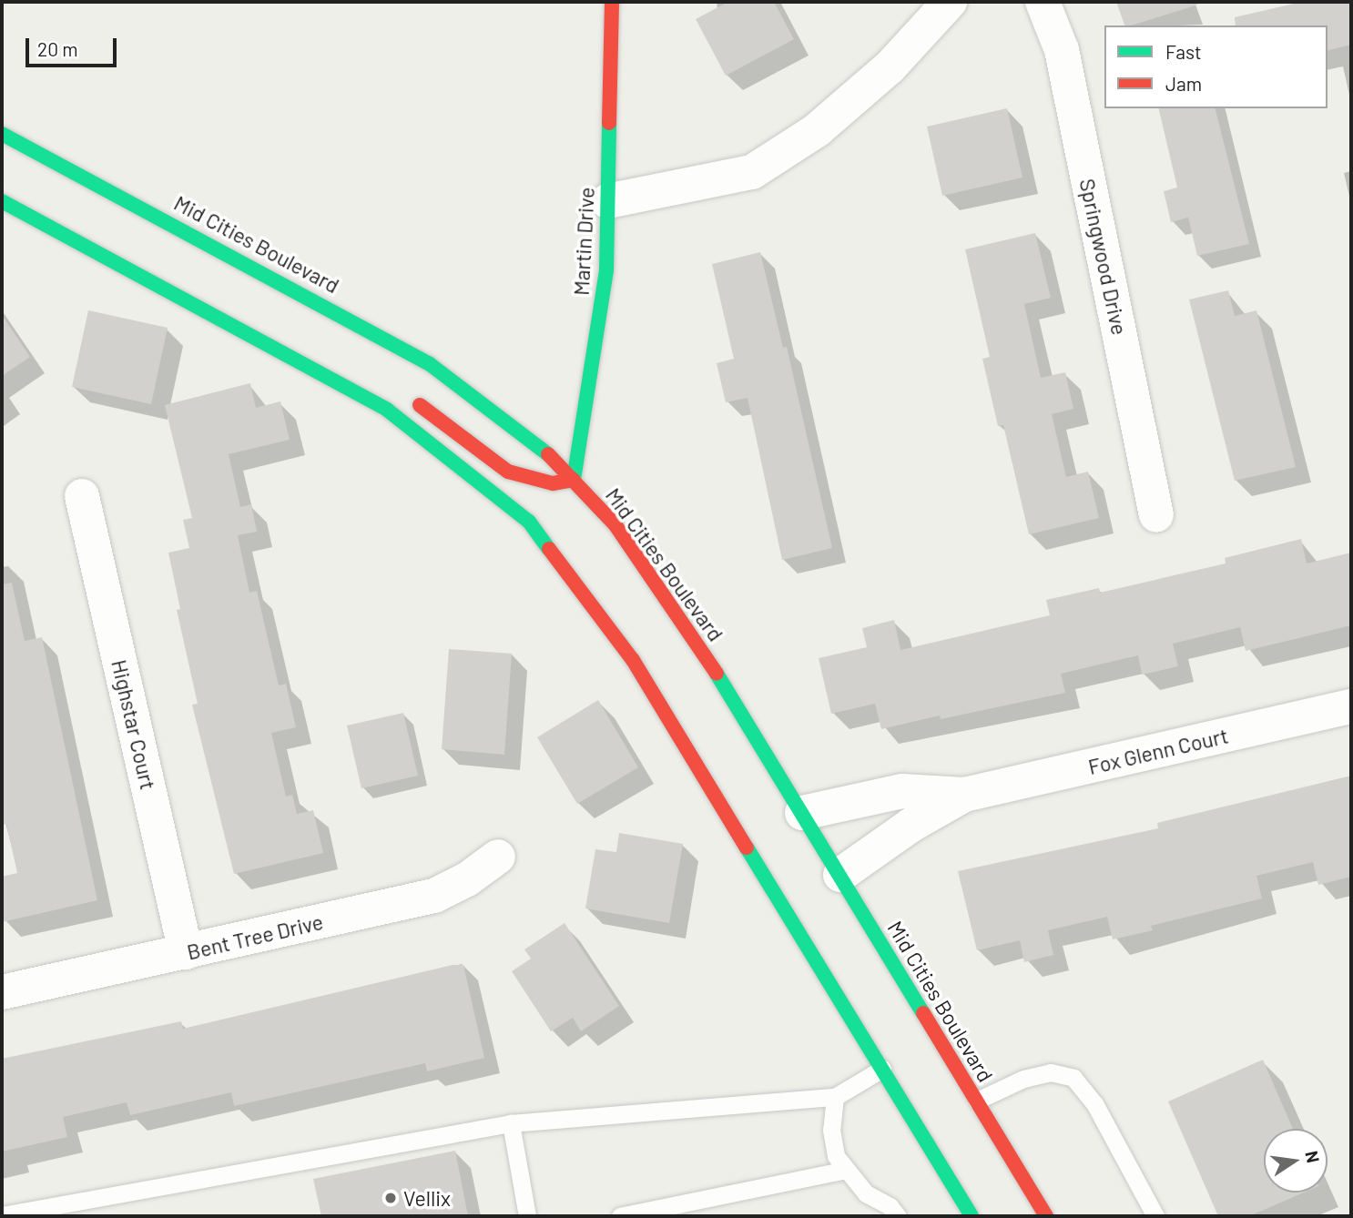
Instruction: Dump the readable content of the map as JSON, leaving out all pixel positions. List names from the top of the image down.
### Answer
{
  "streets": {
    "main road": ["Martin Drive", "Mid Cities Boulevard"],
    "street": [
      "Springwood Drive",
      "Highstar Court",
      "Fox Glenn Court",
      "Bent Tree Drive"
    ]
  },
  "crossings": [
    ["Martin Drive", "Mid Cities Boulevard"],
    ["Mid Cities Boulevard", "Fox Glenn Court"],
    ["Highstar Court", "Bent Tree Drive"]
  ],
  "places": ["Vellix"],
  "legend": ["Fast", "Jam"],
  "scale_bar": "20 m",
  "north": "right"
}
